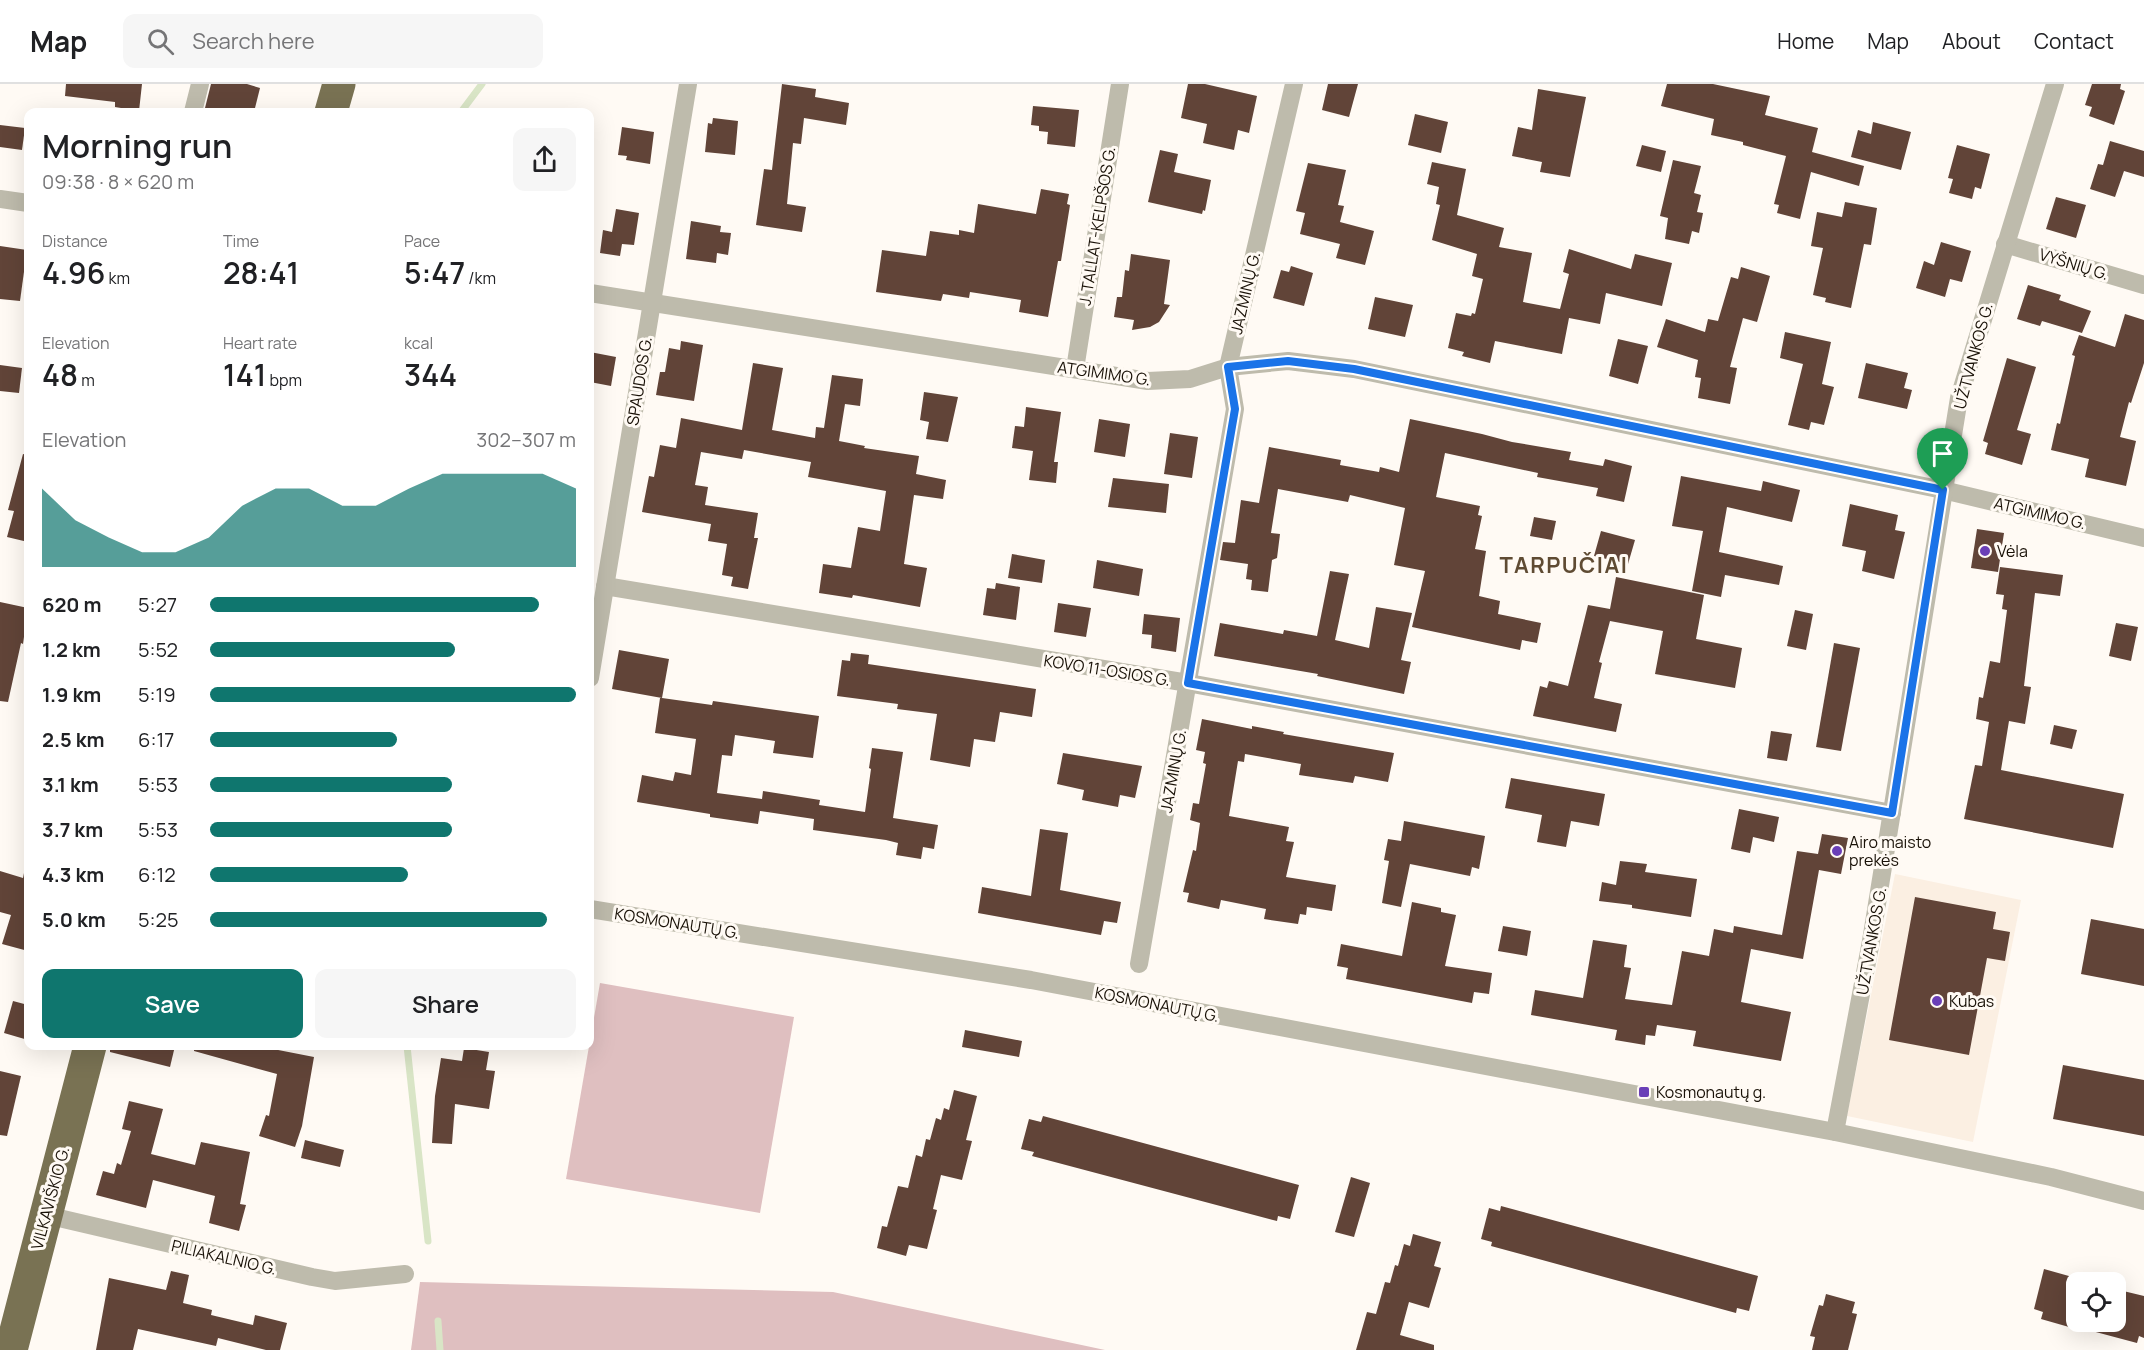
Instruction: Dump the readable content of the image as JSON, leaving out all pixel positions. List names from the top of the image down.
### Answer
{
  "streets": {
    "highway": ["VILKAVIŠKIO G."],
    "street": [
      "J. TALLAT-KELPŠOS G.",
      "VYŠNIŲ G.",
      "JAZMINŲ G.",
      "UŽTVANKOS G.",
      "ATGIMIMO G.",
      "SPAUDOS G.",
      "KOVO 11-OSIOS G.",
      "KOSMONAUTŲ G.",
      "PILIAKALNIO G."
    ]
  },
  "crossings": [
    ["J. TALLAT-KELPŠOS G.", "ATGIMIMO G."],
    ["VYŠNIŲ G.", "UŽTVANKOS G."],
    ["JAZMINŲ G.", "ATGIMIMO G."],
    ["JAZMINŲ G.", "KOVO 11-OSIOS G."],
    ["UŽTVANKOS G.", "ATGIMIMO G."],
    ["UŽTVANKOS G.", "KOVO 11-OSIOS G."],
    ["UŽTVANKOS G.", "KOSMONAUTŲ G."],
    ["ATGIMIMO G.", "SPAUDOS G."],
    ["SPAUDOS G.", "KOVO 11-OSIOS G."],
    ["VILKAVIŠKIO G.", "PILIAKALNIO G."]
  ],
  "districts": ["TARPUČIAI"],
  "places": {
    "other": ["Vėla", "Airo maisto prekės", "Kubas"],
    "transit": ["Kosmonautų g."]
  },
  "page": {
    "header": "Map",
    "search": "Search here",
    "nav": [
      "Home",
      "Map",
      "About",
      "Contact"
    ],
    "heading": ["Morning run", "09:38 · 8 × 620 m"],
    "stats": [
      ["Distance", "4.96 km"],
      ["Time", "28:41"],
      ["Pace", "5:47 /km"],
      ["Elevation", "48 m"],
      ["Heart rate", "141 bpm"],
      ["kcal", "344"]
    ],
    "chart": ["Elevation", "302–307 m"],
    "list": [
      {
        "name": "620 m",
        "note": "5:27"
      },
      {
        "name": "1.2 km",
        "note": "5:52"
      },
      {
        "name": "1.9 km",
        "note": "5:19"
      },
      {
        "name": "2.5 km",
        "note": "6:17"
      },
      {
        "name": "3.1 km",
        "note": "5:53"
      },
      {
        "name": "3.7 km",
        "note": "5:53"
      },
      {
        "name": "4.3 km",
        "note": "6:12"
      },
      {
        "name": "5.0 km",
        "note": "5:25"
      }
    ],
    "buttons": ["Save", "Share"]
  }
}
